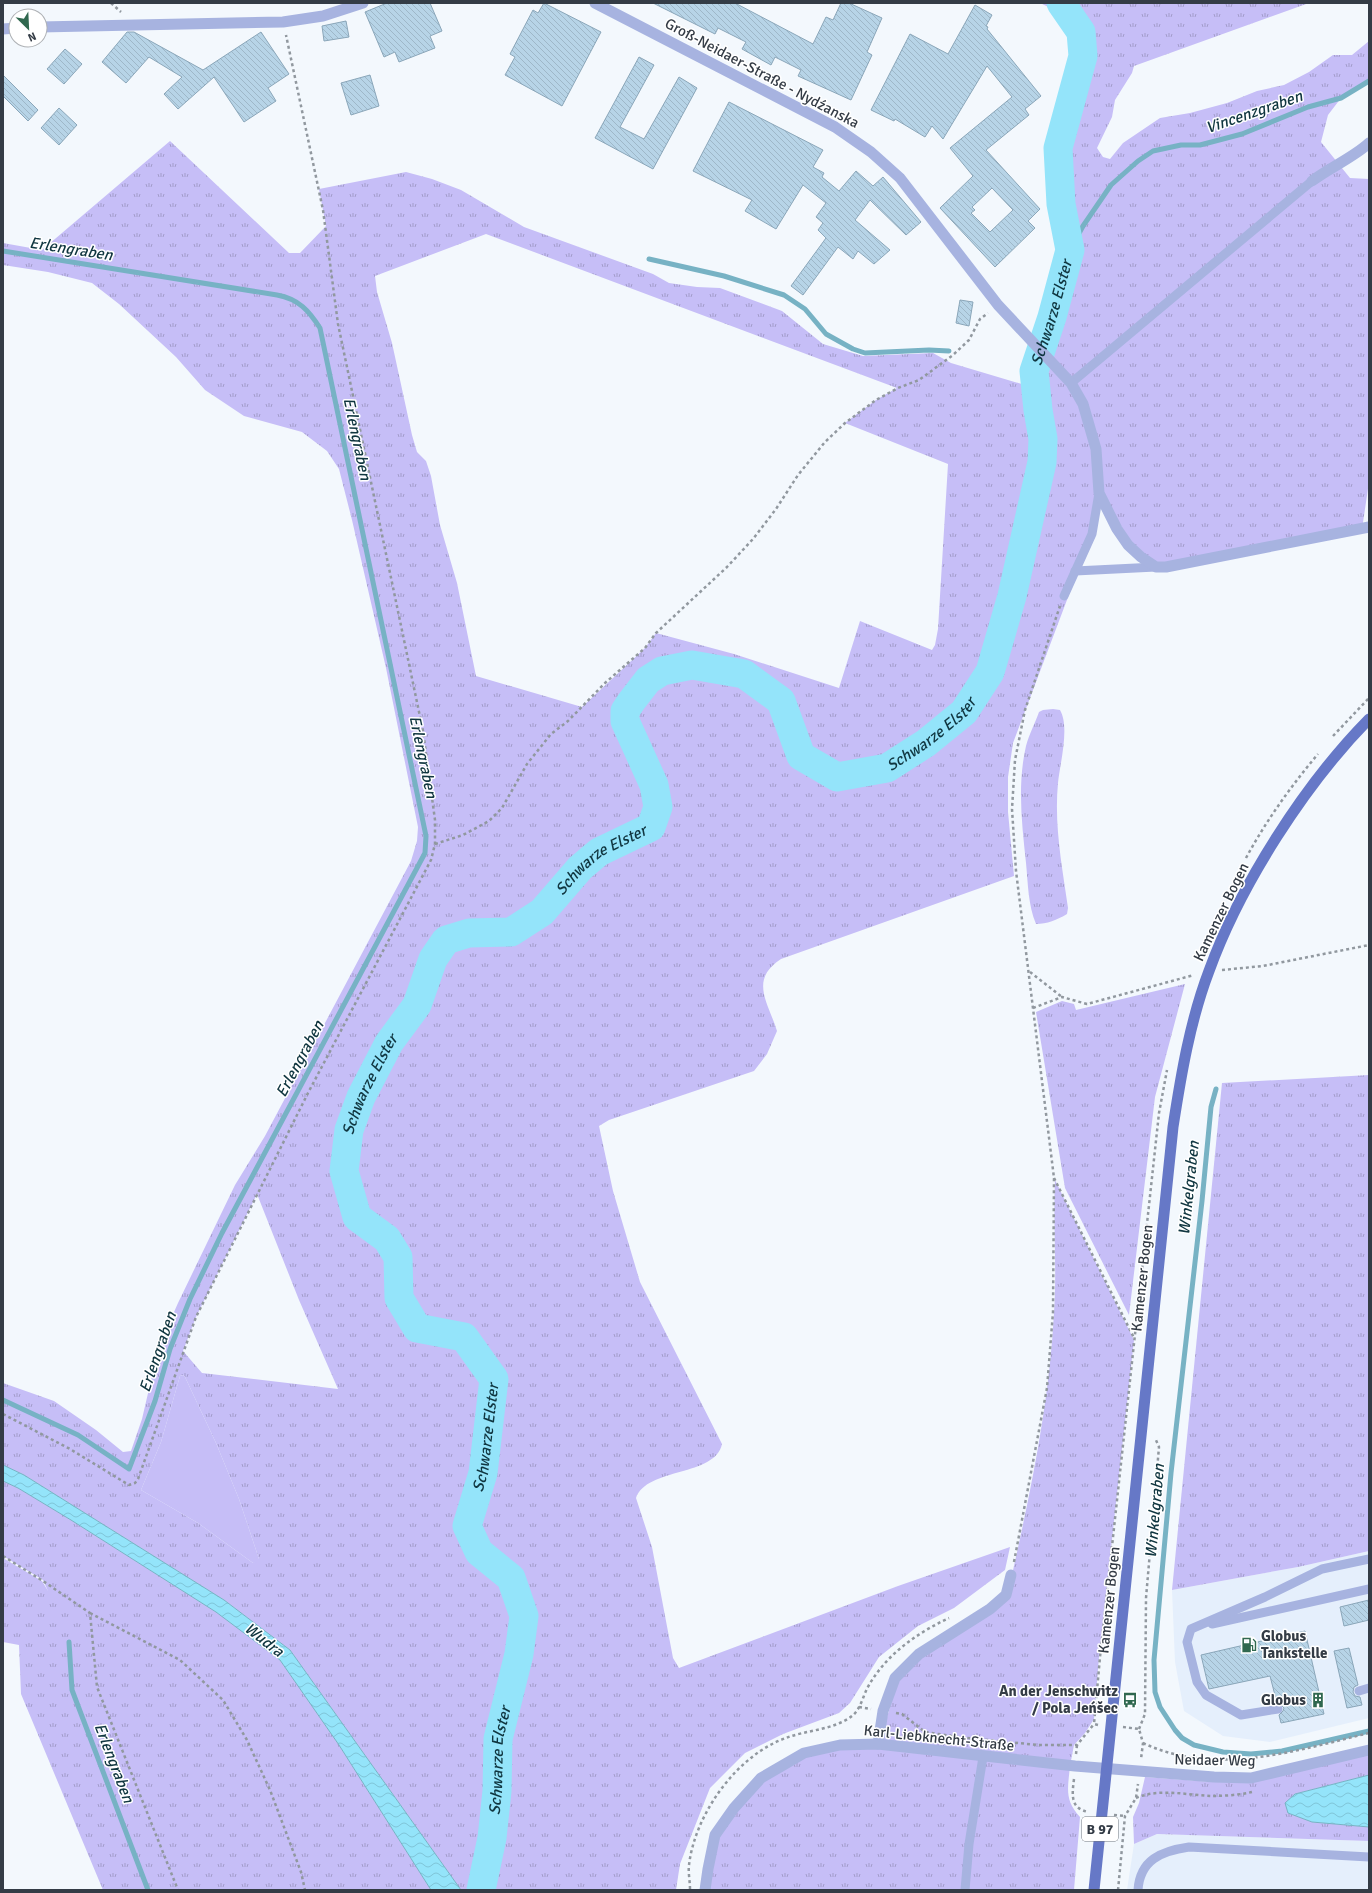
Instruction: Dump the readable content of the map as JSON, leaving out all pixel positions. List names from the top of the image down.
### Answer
{
  "streets": {
    "main road": ["Kamenzer Bogen", "B 97"],
    "street": ["Groß-Neidaer-Straße - Nydźanska", "Karl-Liebknecht-Straße", "Neidaer Weg"]
  },
  "crossings": [
    ["Kamenzer Bogen", "Karl-Liebknecht-Straße"],
    ["Kamenzer Bogen", "Neidaer Weg"],
    ["Karl-Liebknecht-Straße", "Neidaer Weg"]
  ],
  "water": [
    "Vincenzgraben",
    "Erlengraben",
    "Schwarze Elster",
    "Winkelgraben",
    "Wudra"
  ],
  "places": {
    "fuel station": ["Globus Tankstelle"],
    "bus stop": ["An der Jenschwitz / Pola Jeńšec"],
    "building": ["Globus"]
  },
  "north": "bottom right"
}
